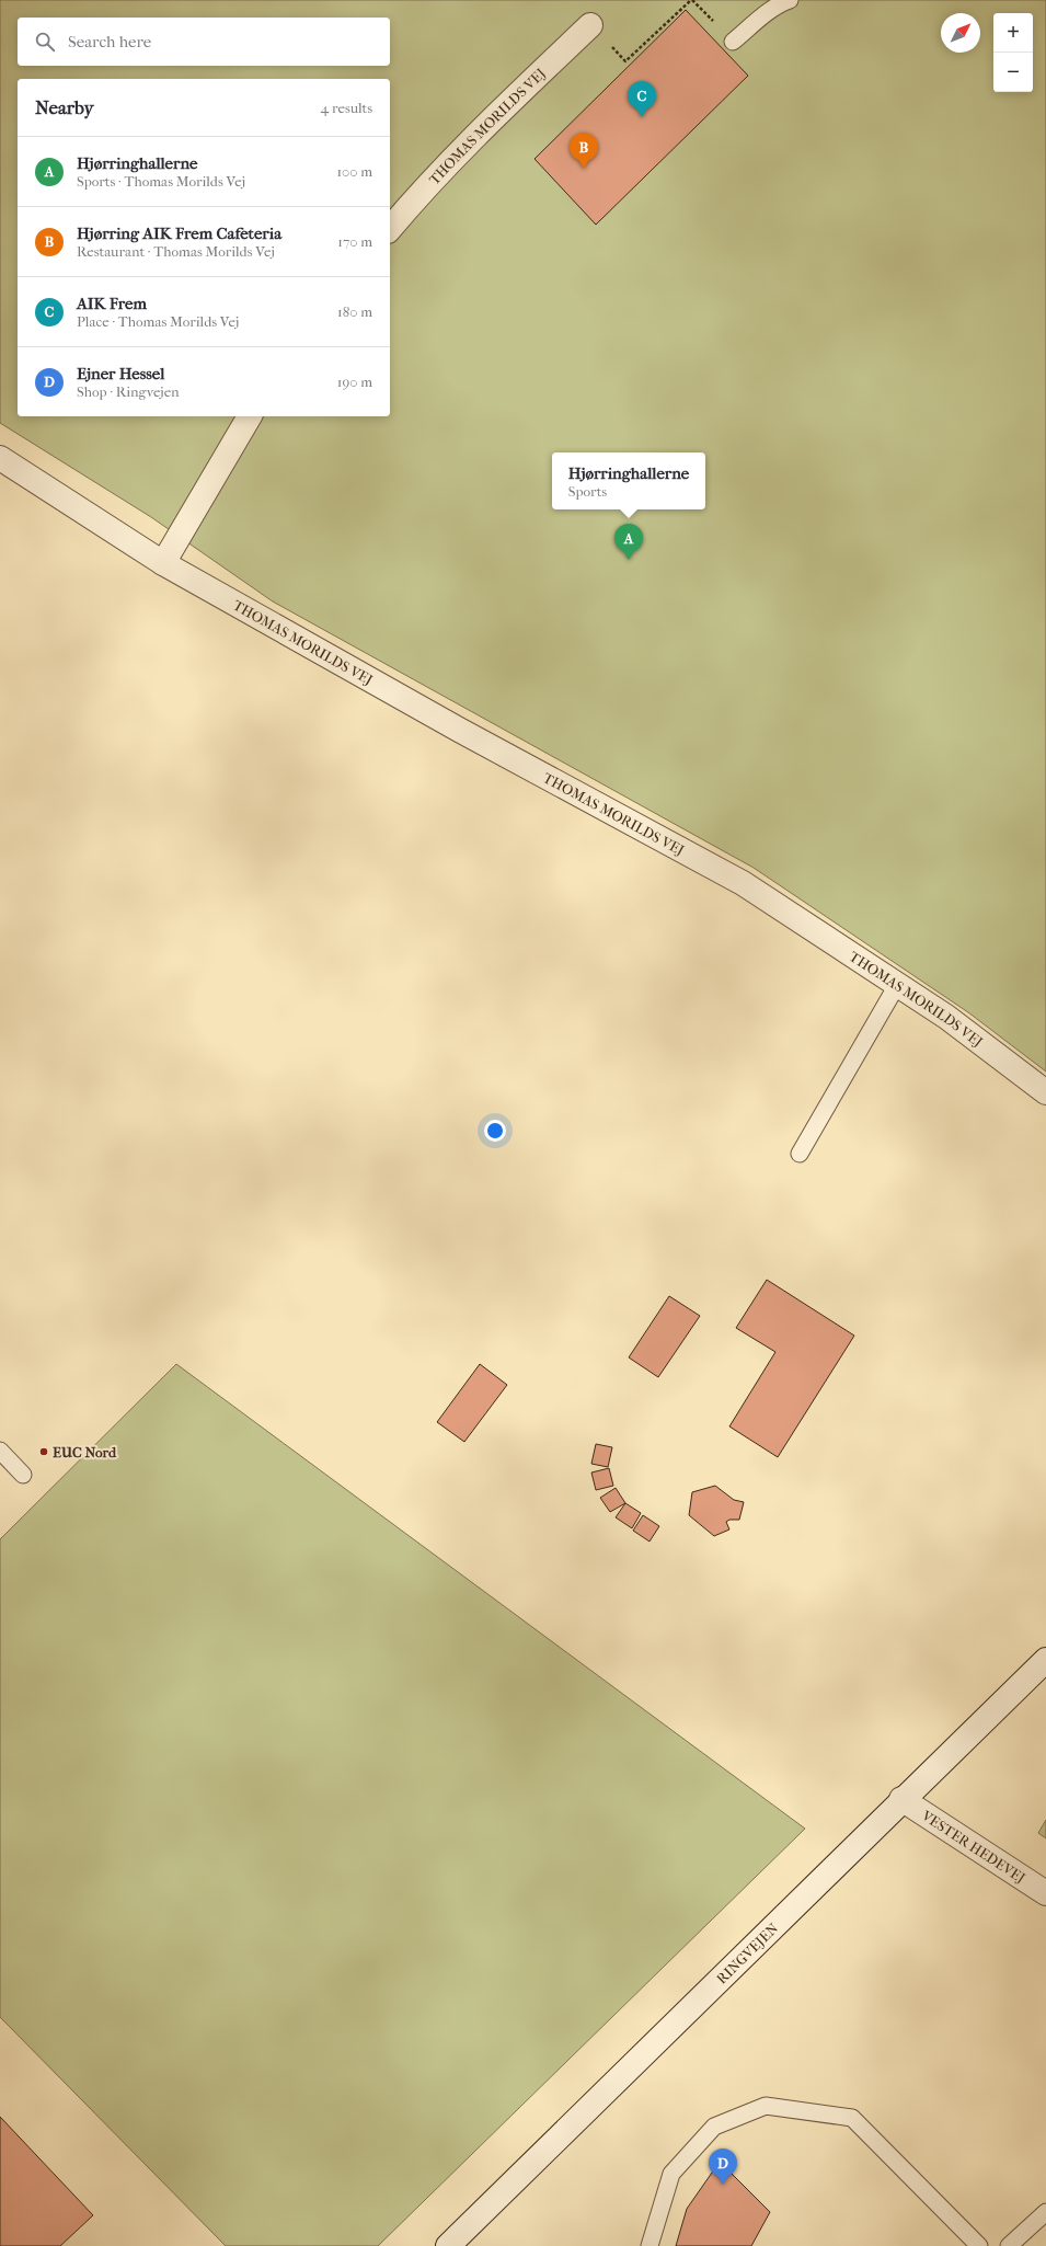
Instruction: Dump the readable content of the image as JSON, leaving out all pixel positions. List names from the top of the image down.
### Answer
{
  "streets": {
    "street": ["THOMAS MORILDS VEJ", "VESTER HEDEVEJ", "RINGVEJEN"]
  },
  "crossings": [
    ["VESTER HEDEVEJ", "RINGVEJEN"]
  ],
  "places": ["EUC Nord"],
  "north": "top right",
  "page": {
    "map_buttons": ["+", "−"],
    "search": "Search here",
    "heading": ["Nearby", "4 results"],
    "pins": [
      "C",
      "B",
      "A",
      "D"
    ],
    "list": [
      {
        "mark": "A",
        "name": "Hjørringhallerne",
        "note": "Sports · Thomas Morilds Vej",
        "value": "100 m"
      },
      {
        "mark": "B",
        "name": "Hjørring AIK Frem Cafeteria",
        "note": "Restaurant · Thomas Morilds Vej",
        "value": "170 m"
      },
      {
        "mark": "C",
        "name": "AIK Frem",
        "note": "Place · Thomas Morilds Vej",
        "value": "180 m"
      },
      {
        "mark": "D",
        "name": "Ejner Hessel",
        "note": "Shop · Ringvejen",
        "value": "190 m"
      }
    ],
    "popup": ["Hjørringhallerne", "Sports"]
  }
}
